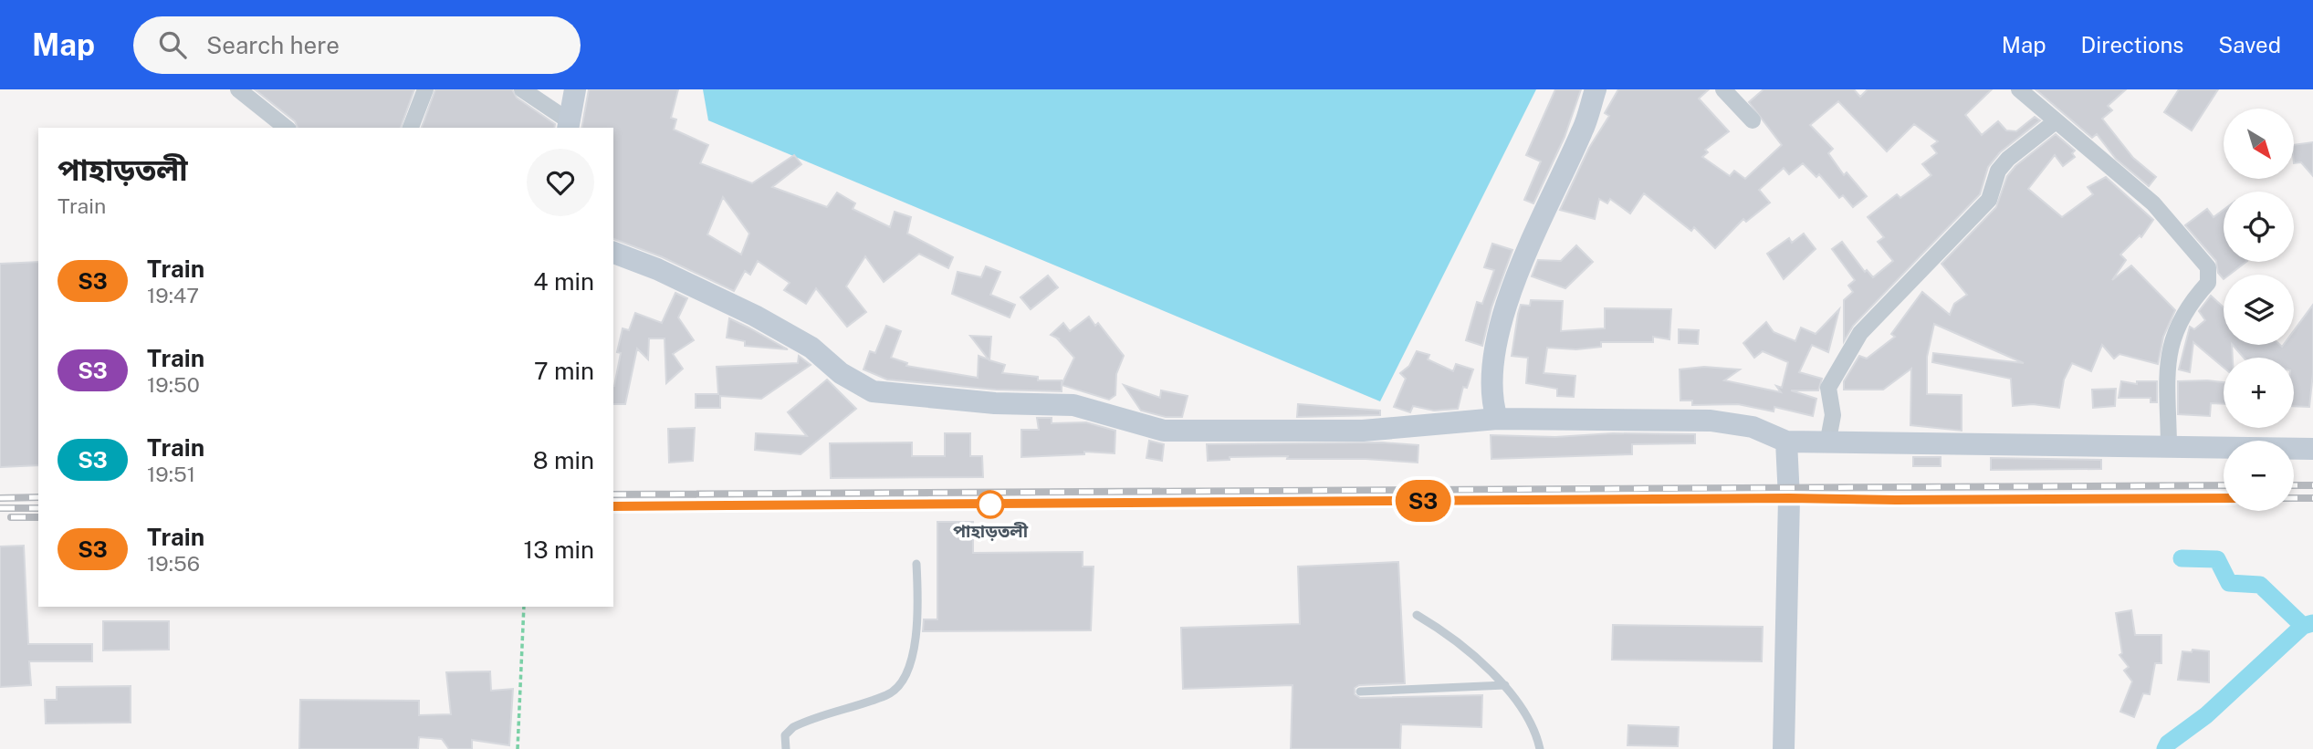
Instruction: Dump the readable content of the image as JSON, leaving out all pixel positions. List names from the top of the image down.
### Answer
{
  "places": ["পাহাড়তলী"],
  "north": "bottom right",
  "page": {
    "header": "Map",
    "search": "Search here",
    "nav": ["Map", "Directions", "Saved"],
    "on_map": "S3",
    "map_buttons": ["+", "−"],
    "heading": ["পাহাড়তলী", "Train"],
    "list": [
      {
        "mark": "S3",
        "name": "Train",
        "note": "19:47",
        "value": "4 min"
      },
      {
        "mark": "S3",
        "name": "Train",
        "note": "19:50",
        "value": "7 min"
      },
      {
        "mark": "S3",
        "name": "Train",
        "note": "19:51",
        "value": "8 min"
      },
      {
        "mark": "S3",
        "name": "Train",
        "note": "19:56",
        "value": "13 min"
      }
    ]
  }
}
